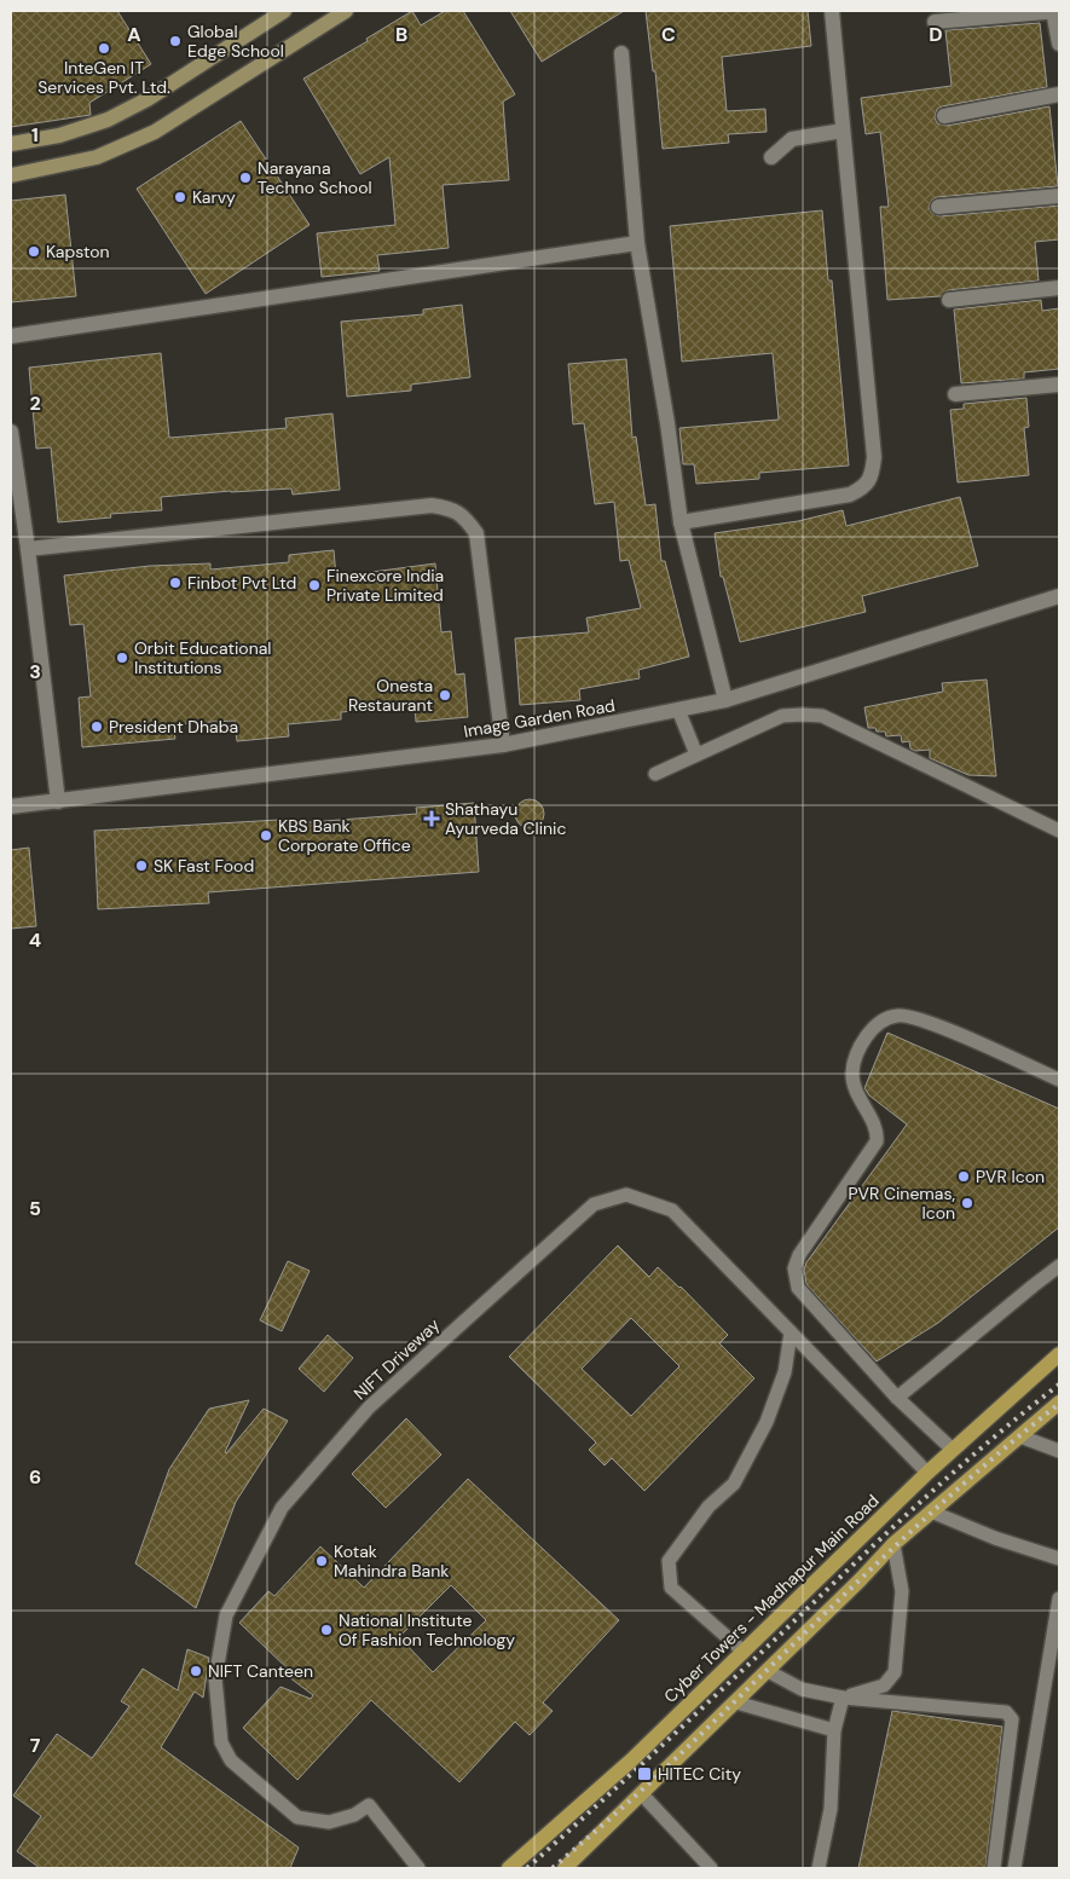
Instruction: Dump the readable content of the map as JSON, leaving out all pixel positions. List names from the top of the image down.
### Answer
{
  "streets": {
    "main road": ["Cyber Towers - Madhapur Main Road"],
    "street": ["Image Garden Road"],
    "lane": ["NIFT Driveway"]
  },
  "crossings": [
    ["NIFT Driveway", "Cyber Towers - Madhapur Main Road"]
  ],
  "places": {
    "other": [
      "Global Edge School",
      "InteGen IT Services Pvt. Ltd.",
      "Narayana Techno School",
      "Karvy",
      "Kapston",
      "Finbot Pvt Ltd",
      "Finexcore India Private Limited",
      "Orbit Educational Institutions",
      "Onesta Restaurant",
      "President Dhaba",
      "KBS Bank Corporate Office",
      "SK Fast Food",
      "PVR Icon",
      "PVR Cinemas, Icon",
      "Kotak Mahindra Bank",
      "National Institute Of Fashion Technology",
      "NIFT Canteen"
    ],
    "health": ["Shathayu Ayurveda Clinic"],
    "transit": ["HITEC City"]
  },
  "grid": {
    "columns": [
      "A",
      "B",
      "C",
      "D"
    ],
    "rows": [
      "1",
      "2",
      "3",
      "4",
      "5",
      "6",
      "7"
    ]
  }
}
